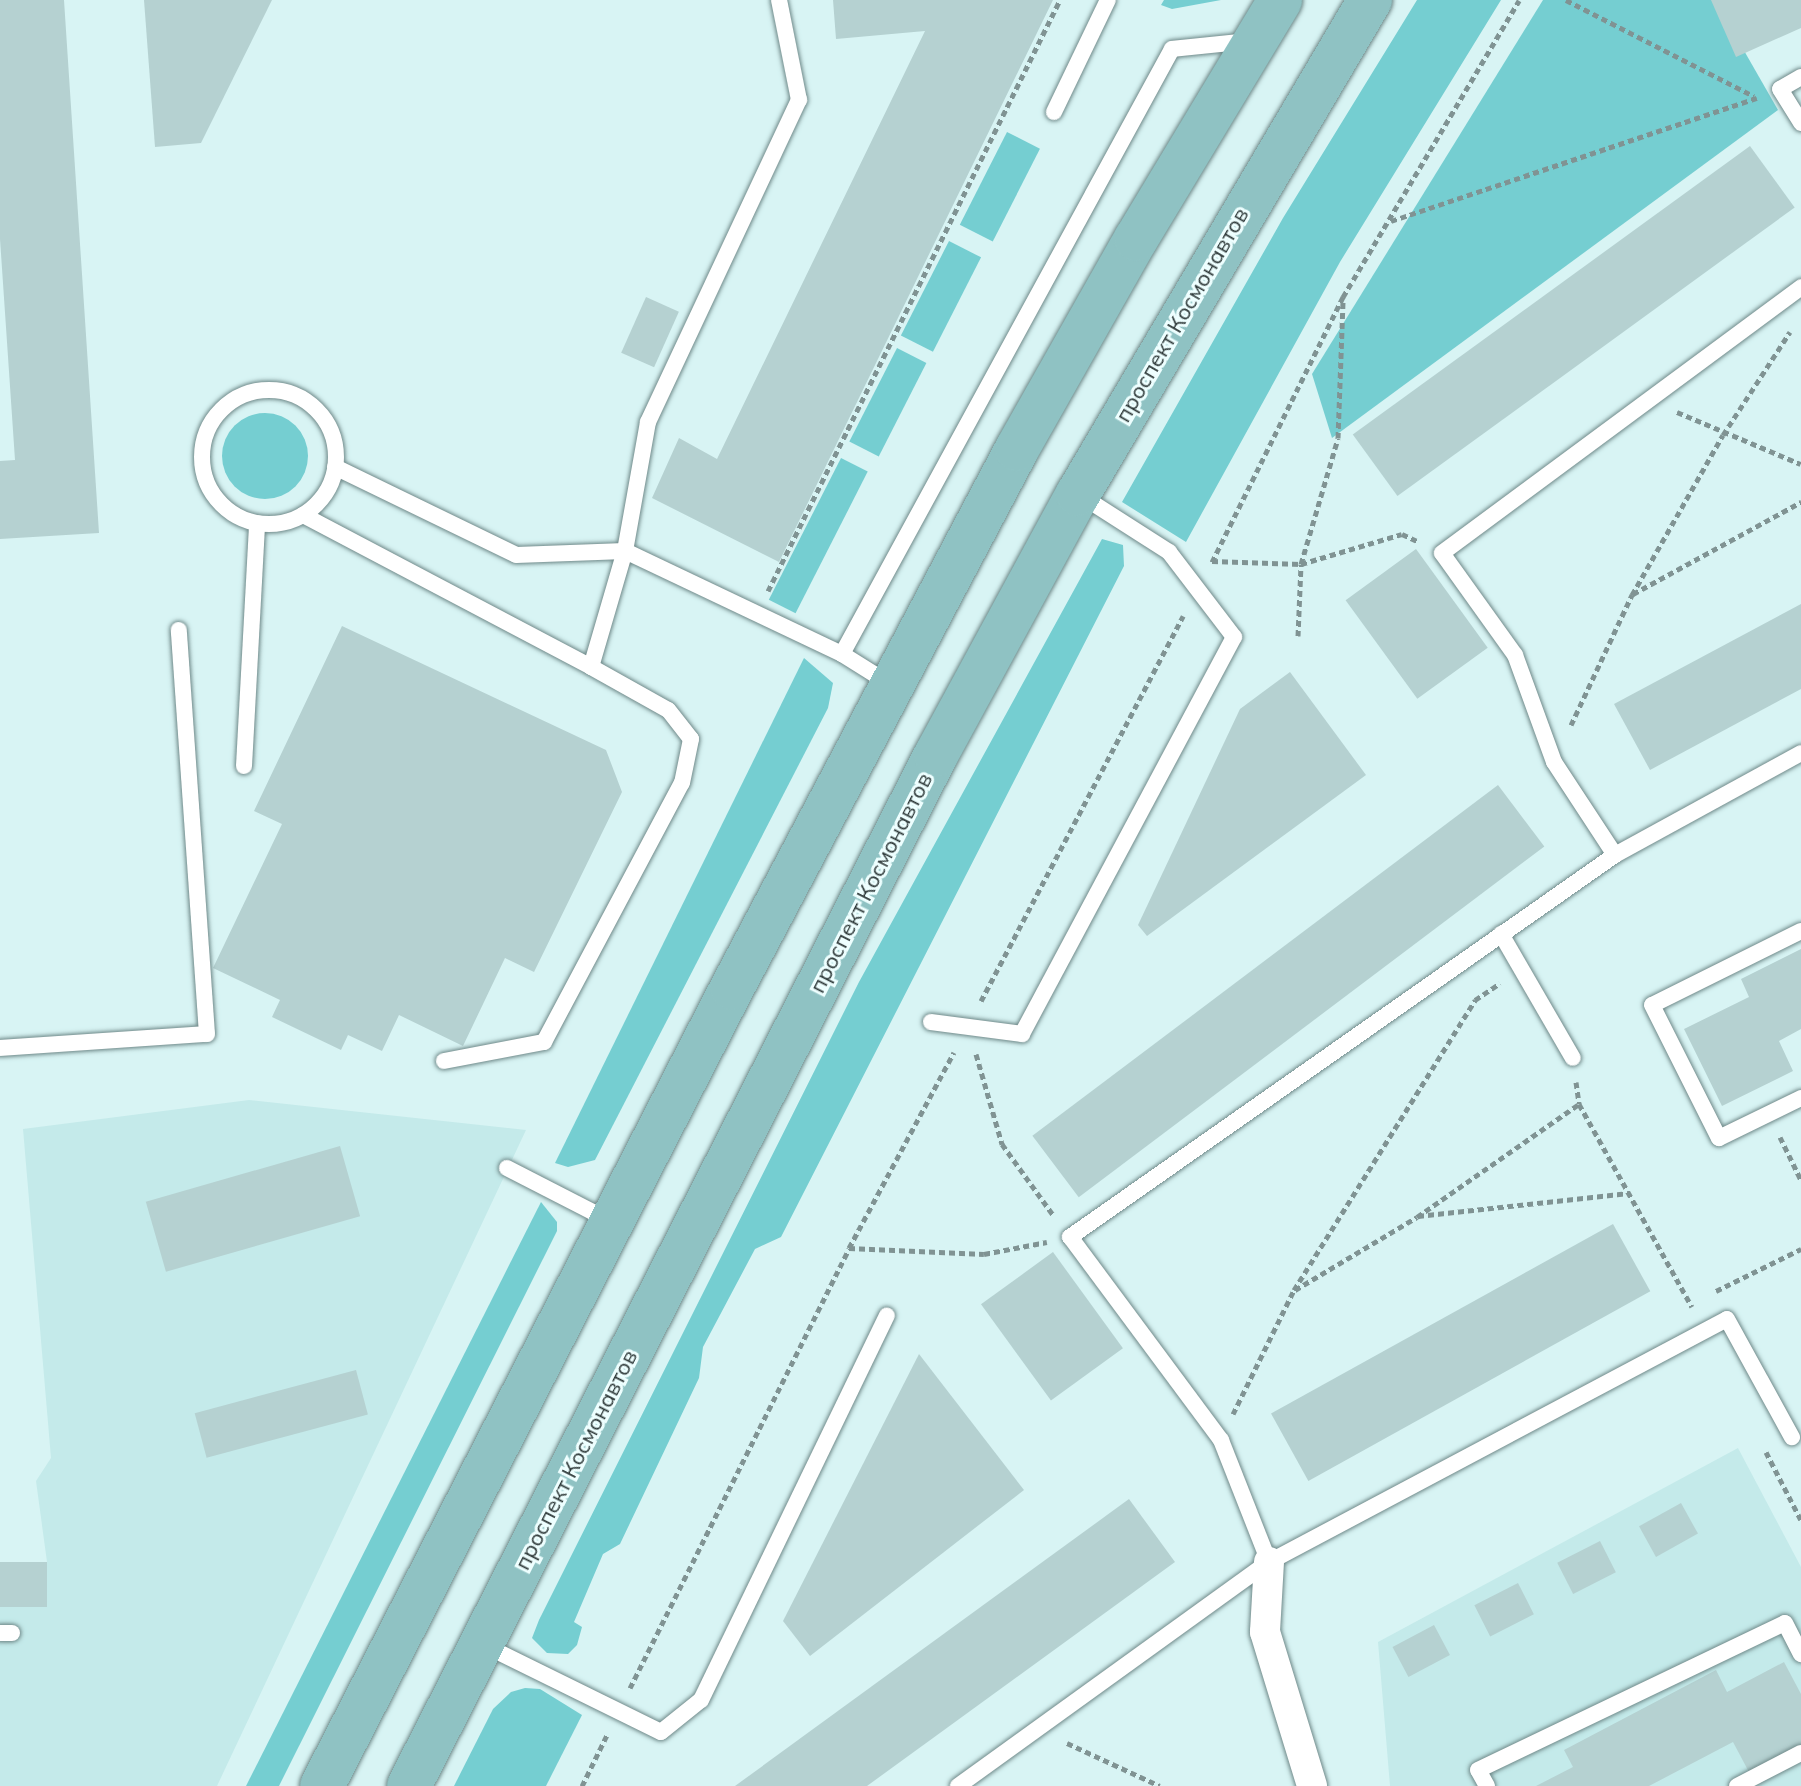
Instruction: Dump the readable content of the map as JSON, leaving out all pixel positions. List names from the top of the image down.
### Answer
{
  "streets": {
    "main road": ["проспект Космонавтов"]
  }
}
